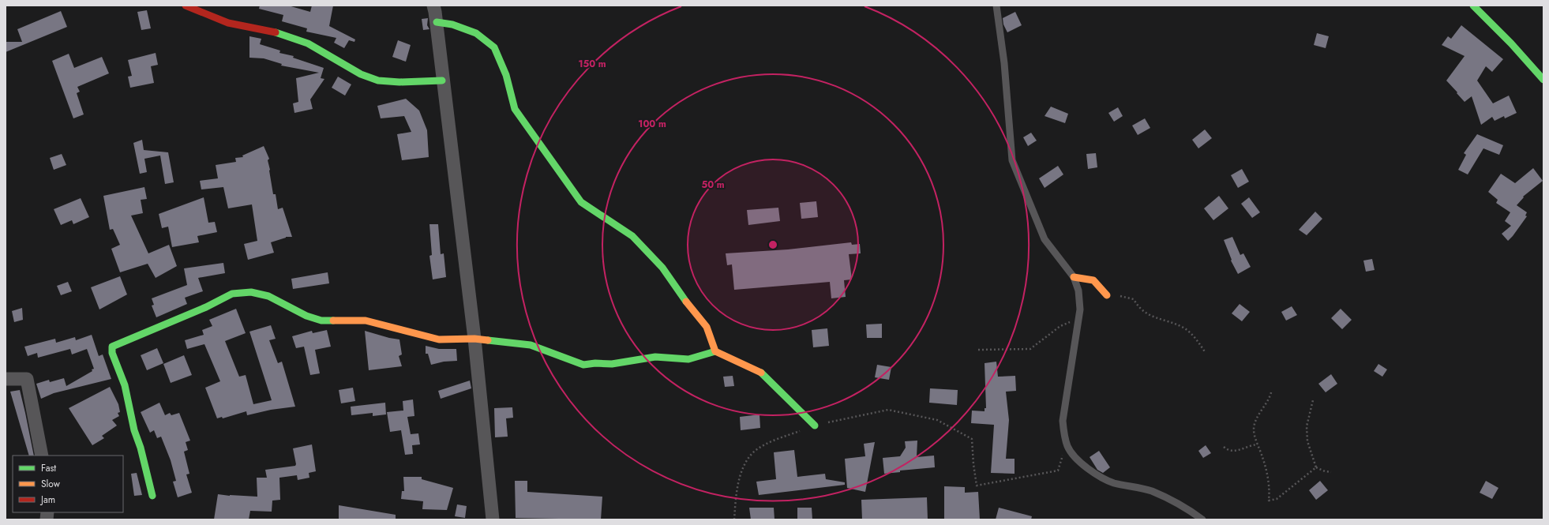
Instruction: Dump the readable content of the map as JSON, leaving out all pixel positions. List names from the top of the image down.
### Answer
{
  "legend": ["Fast", "Slow", "Jam"],
  "rings": ["150 m", "100 m", "50 m"]
}
